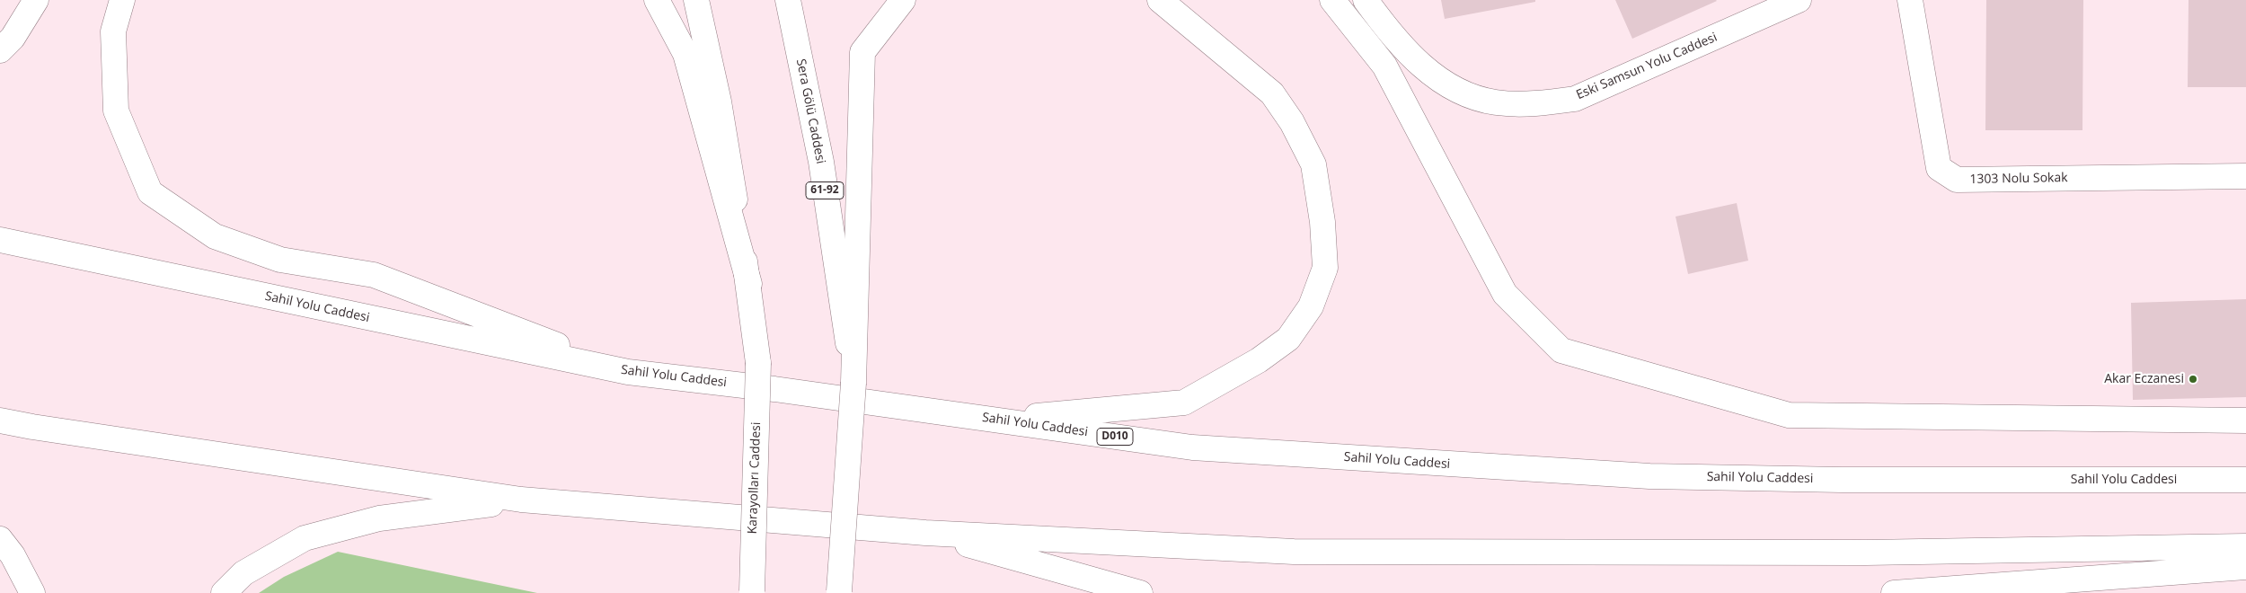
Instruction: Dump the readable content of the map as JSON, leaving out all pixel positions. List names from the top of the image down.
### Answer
{
  "streets": {
    "main road": [
      "Eski Samsun Yolu Caddesi",
      "Sera Gölü Caddesi",
      "1303 Nolu Sokak",
      "61-92",
      "Sahil Yolu Caddesi",
      "D010",
      "Karayolları Caddesi"
    ]
  },
  "crossings": [
    ["Sera Gölü Caddesi", "61-92"]
  ],
  "places": ["Akar Eczanesi"]
}
